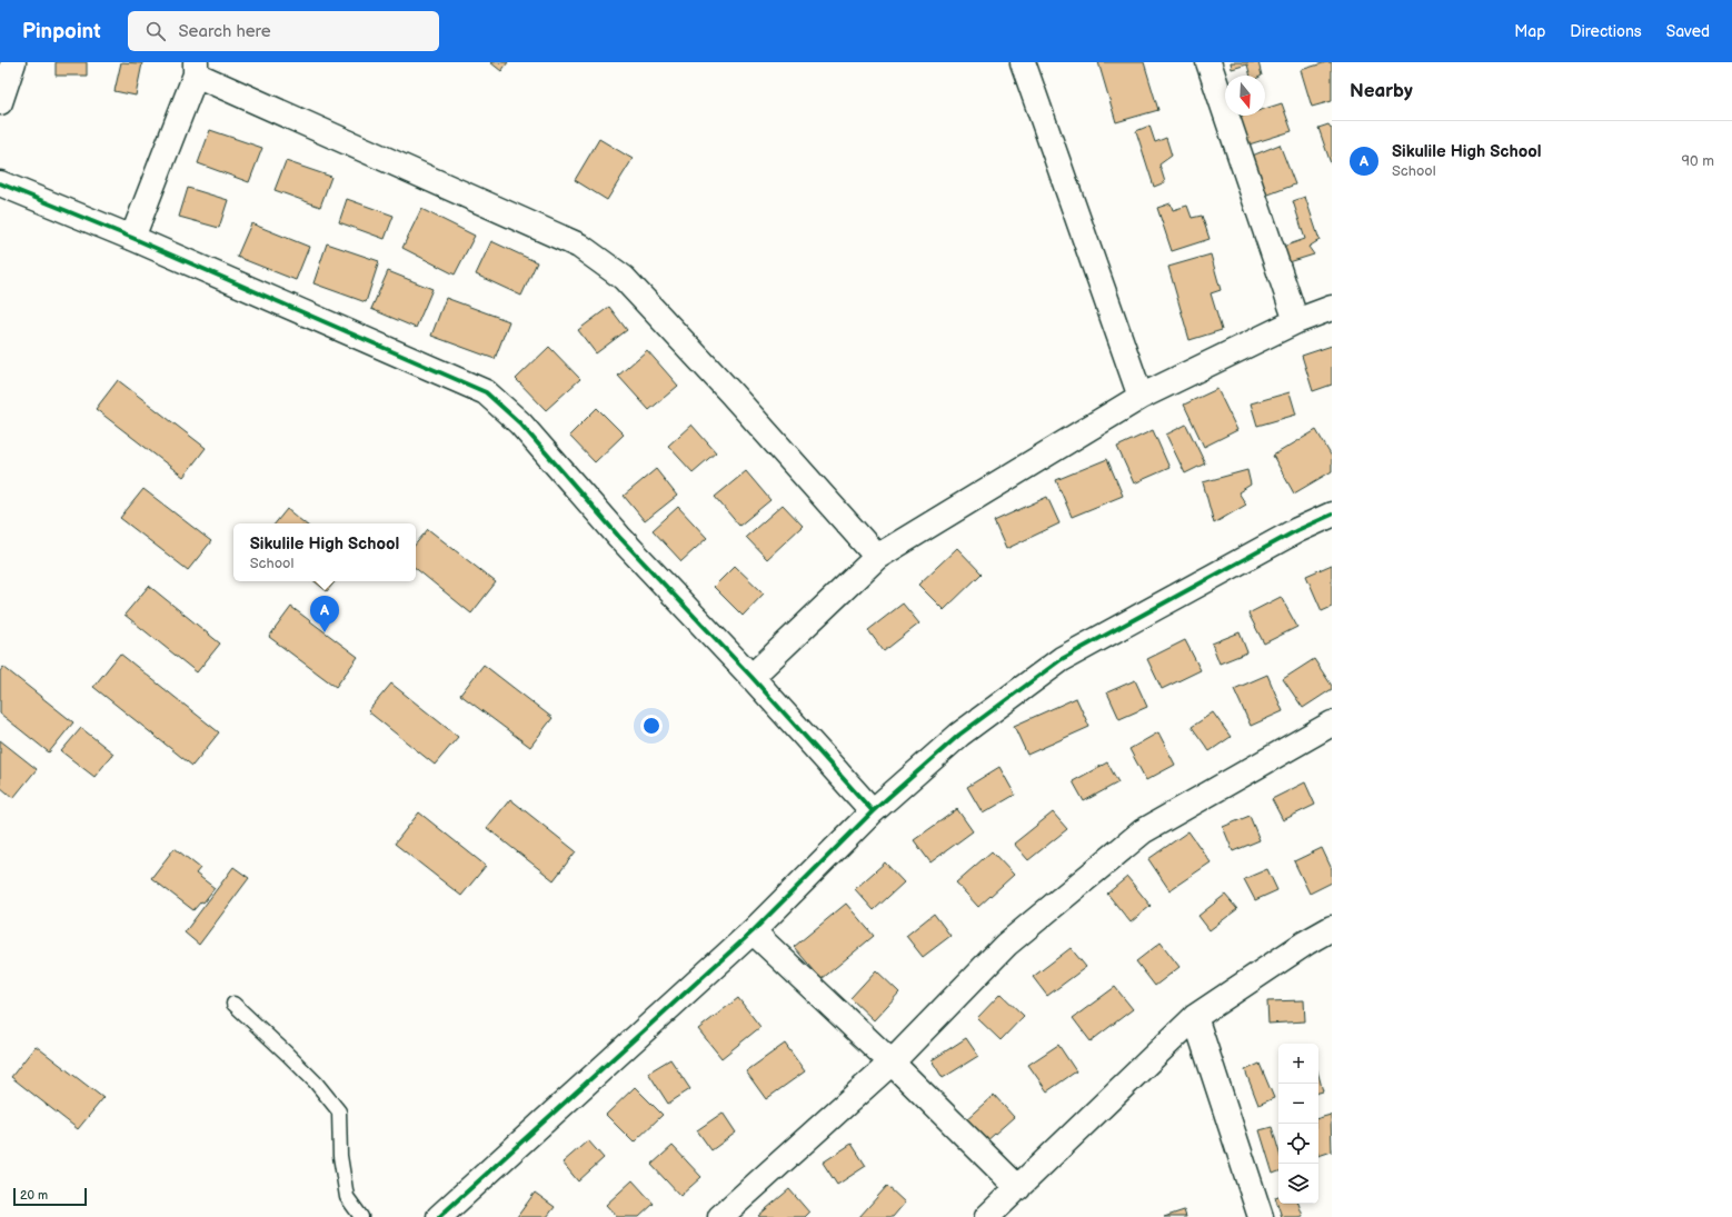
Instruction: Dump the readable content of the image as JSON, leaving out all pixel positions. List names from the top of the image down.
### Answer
{
  "scale_bar": "20 m",
  "north": "bottom",
  "page": {
    "header": "Pinpoint",
    "search": "Search here",
    "nav": ["Map", "Directions", "Saved"],
    "heading": "Nearby",
    "list": [
      {
        "mark": "A",
        "name": "Sikulile High School",
        "note": "School",
        "value": "90 m"
      }
    ],
    "popup": ["Sikulile High School", "School"],
    "pins": "A",
    "map_buttons": ["+", "−"],
    "scale": "20 m"
  }
}
